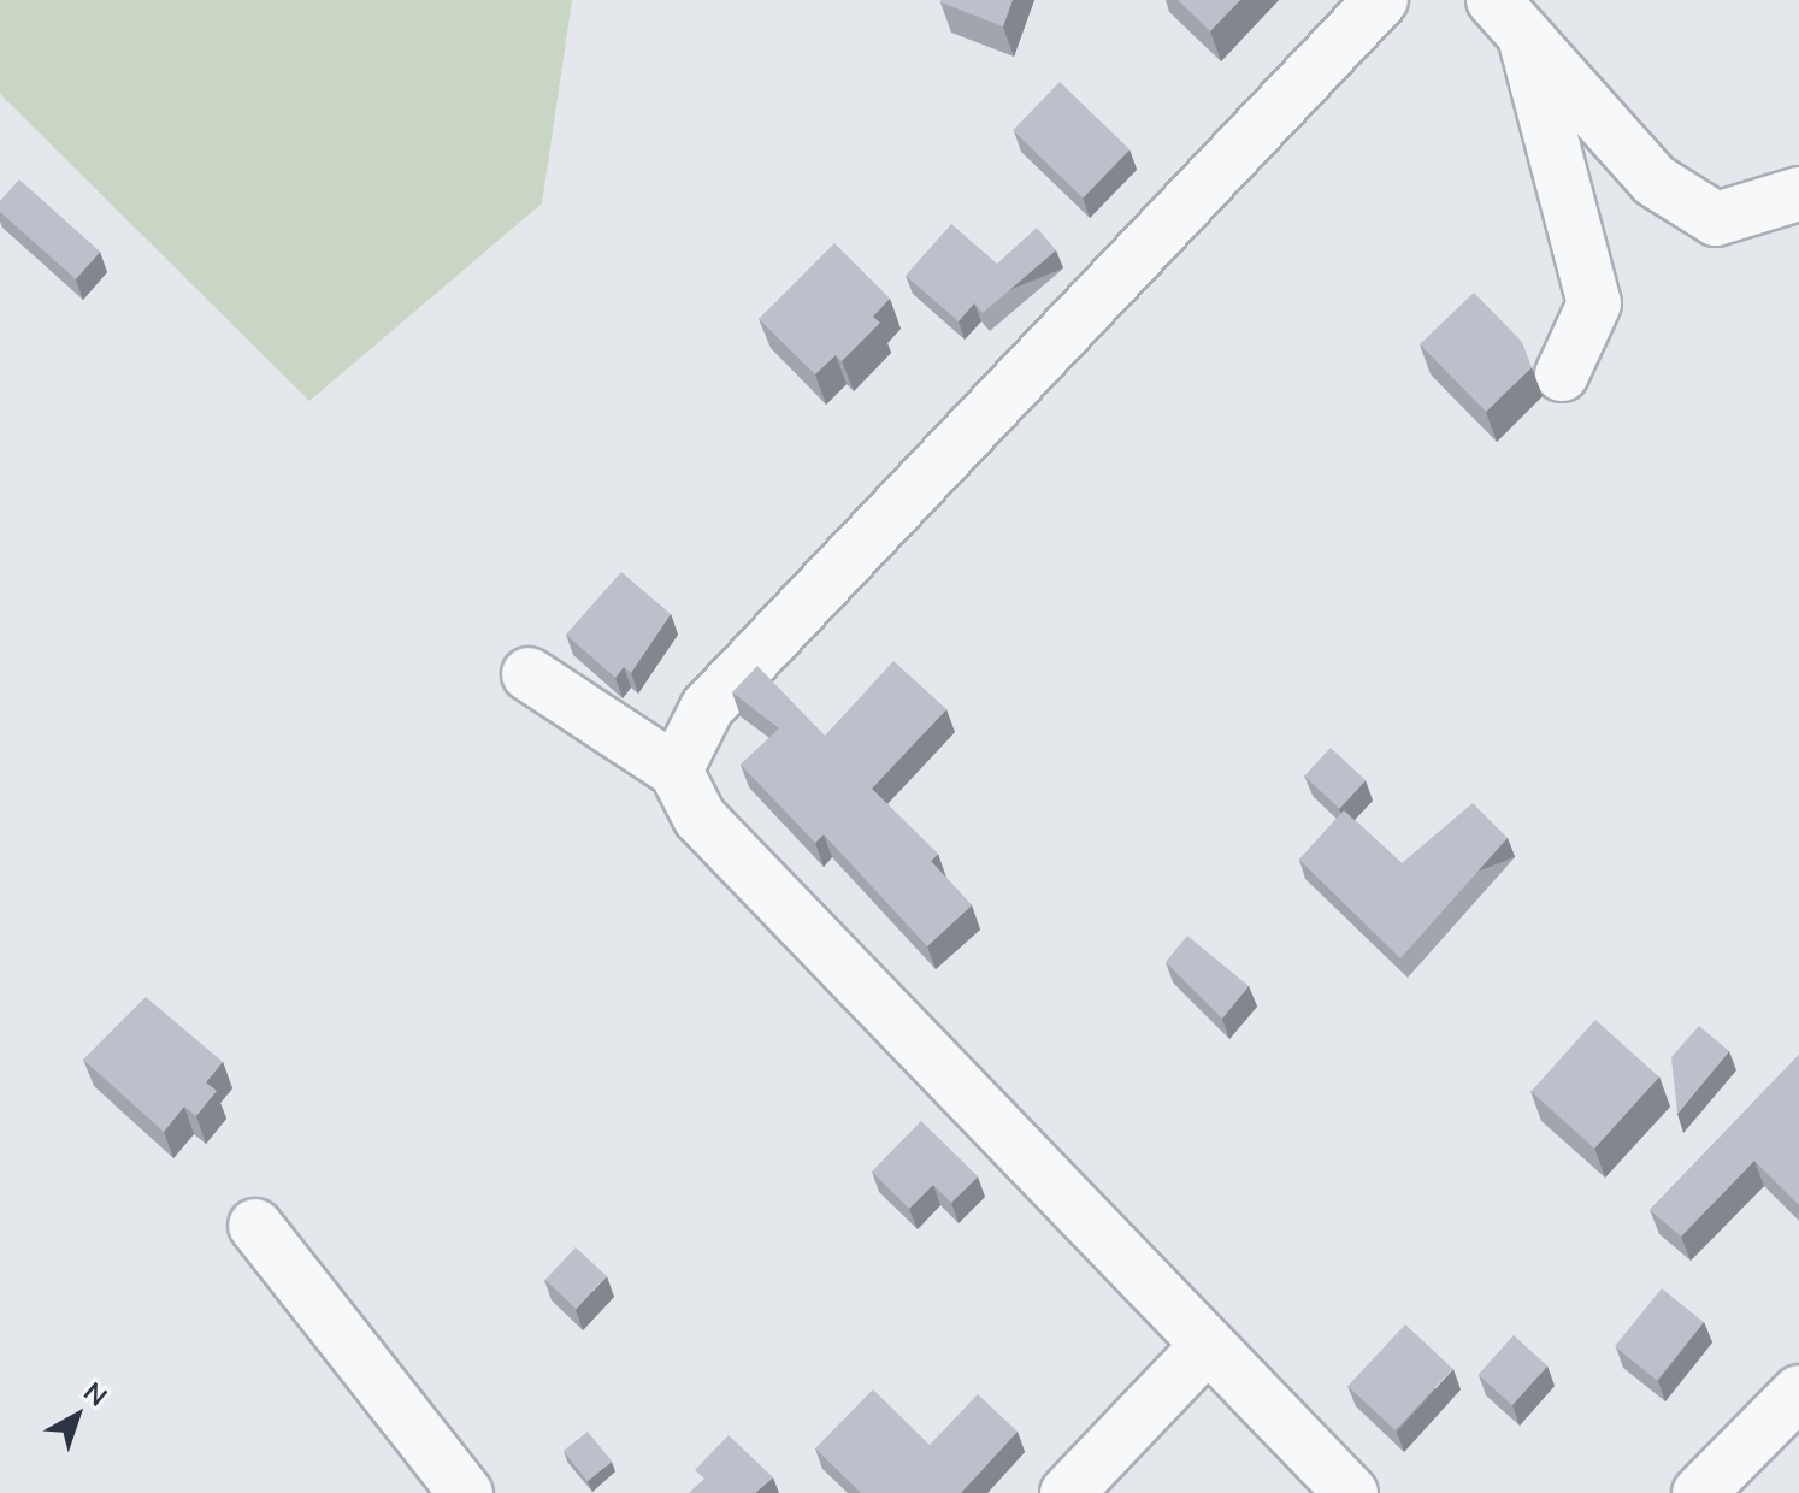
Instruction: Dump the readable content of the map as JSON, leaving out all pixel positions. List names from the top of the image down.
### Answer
{
  "north": "top right"
}
